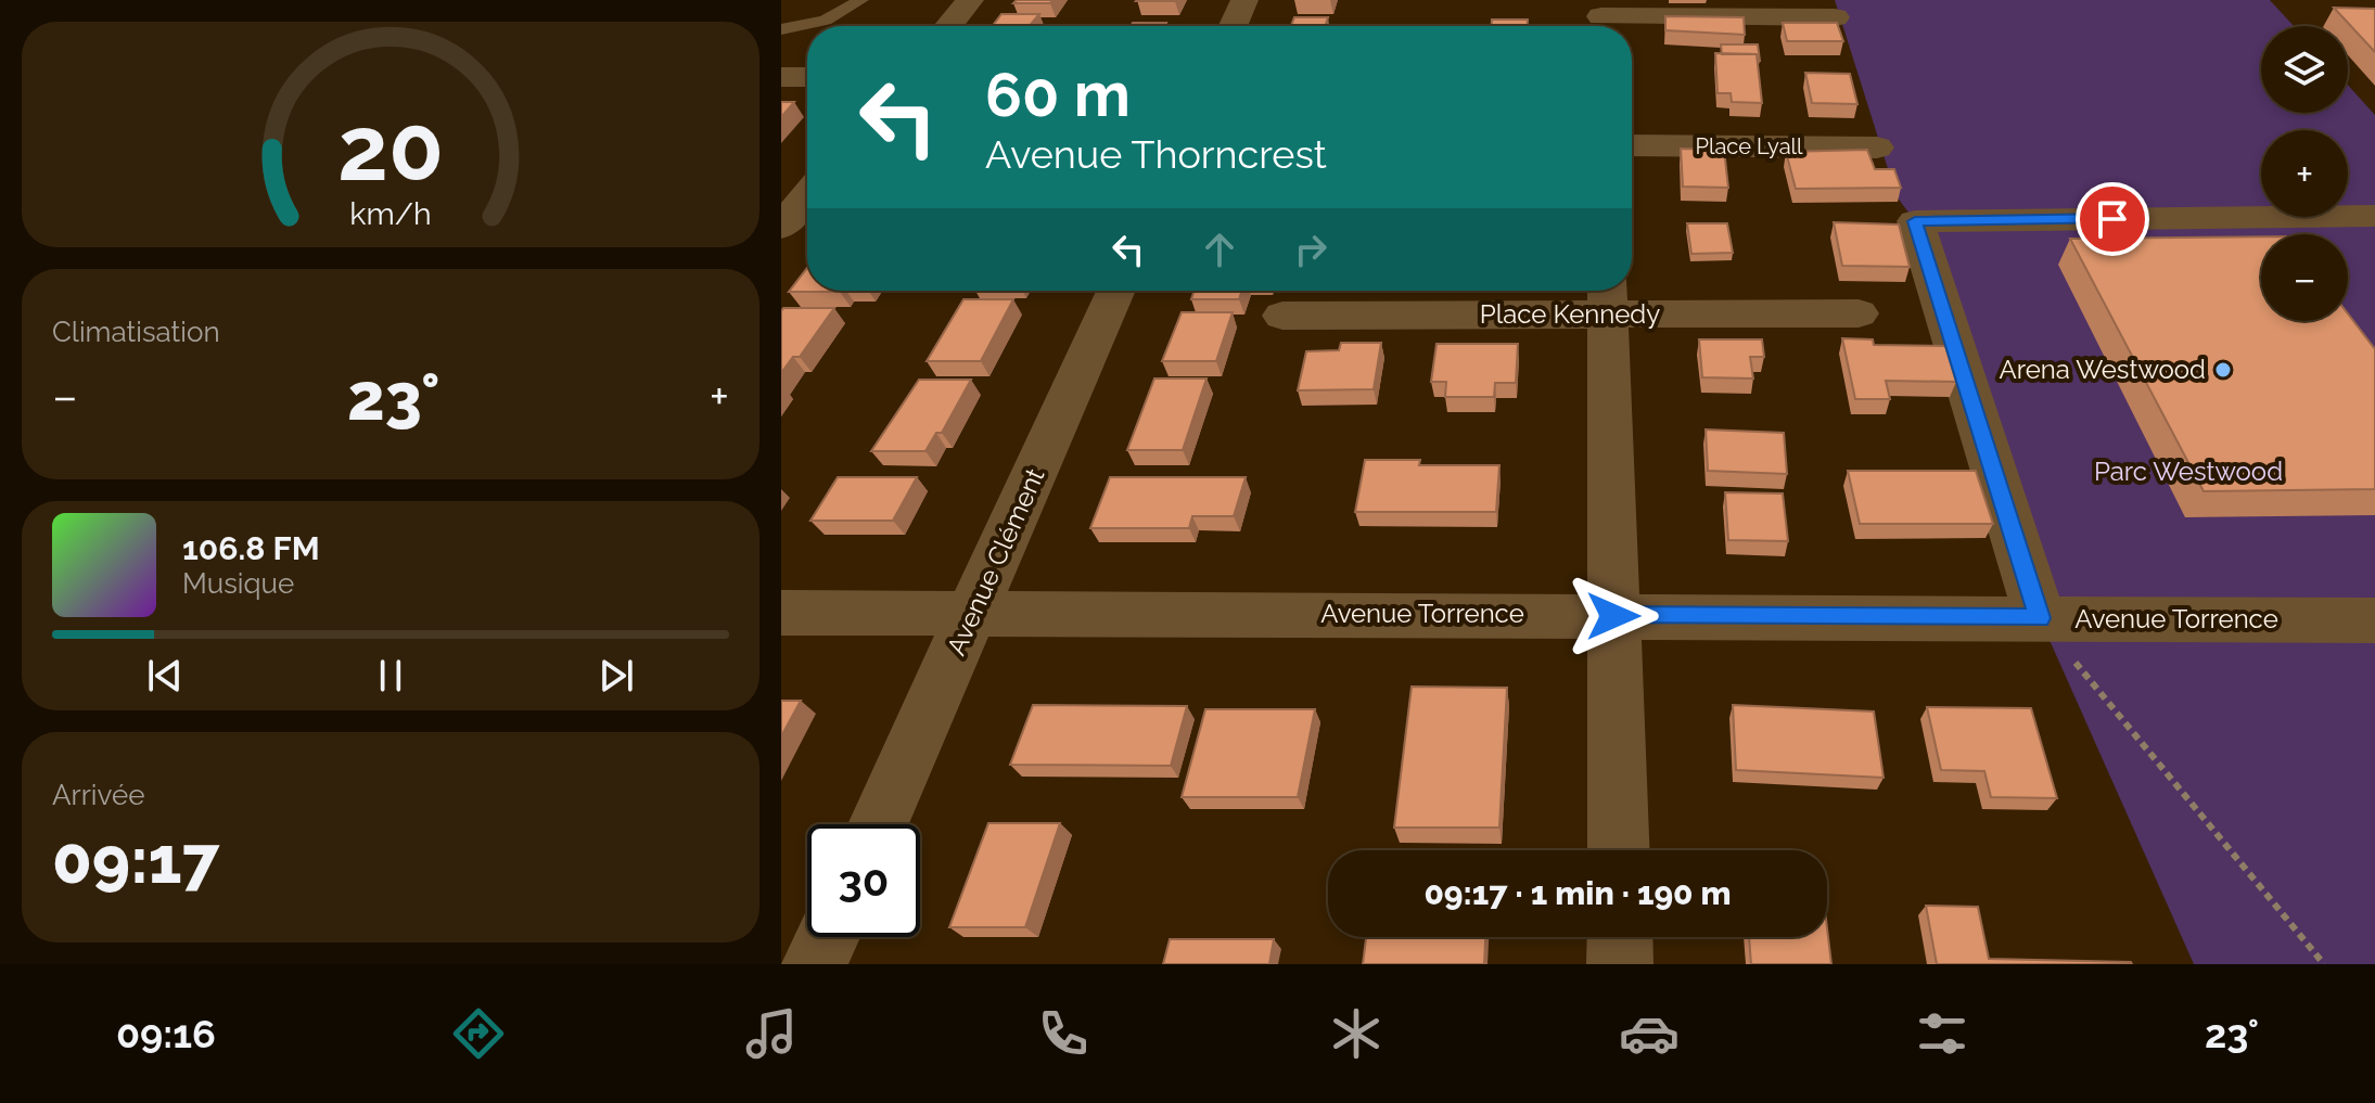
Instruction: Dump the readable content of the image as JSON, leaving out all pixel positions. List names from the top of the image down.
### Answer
{
  "streets": {
    "street": [
      "Place Lyall",
      "Place Kennedy",
      "Avenue Clément",
      "Avenue Torrence"
    ]
  },
  "crossings": [
    ["Avenue Clément", "Avenue Torrence"]
  ],
  "parks": ["Parc Westwood"],
  "places": ["Arena Westwood"],
  "page": {
    "map_buttons": ["+", "−"],
    "turn": ["60 m", "Avenue Thorncrest"],
    "tile": [
      "Climatisation",
      ["Arrivée", "09:17"]
    ],
    "heat": ["−", "23°", "+"],
    "song": ["106.8 FM", "Musique"],
    "limit": "30",
    "trip": "09:17 · 1 min · 190 m",
    "tabs": ["09:16", "23°"],
    "gauge": ["20", "km/h"]
  }
}
